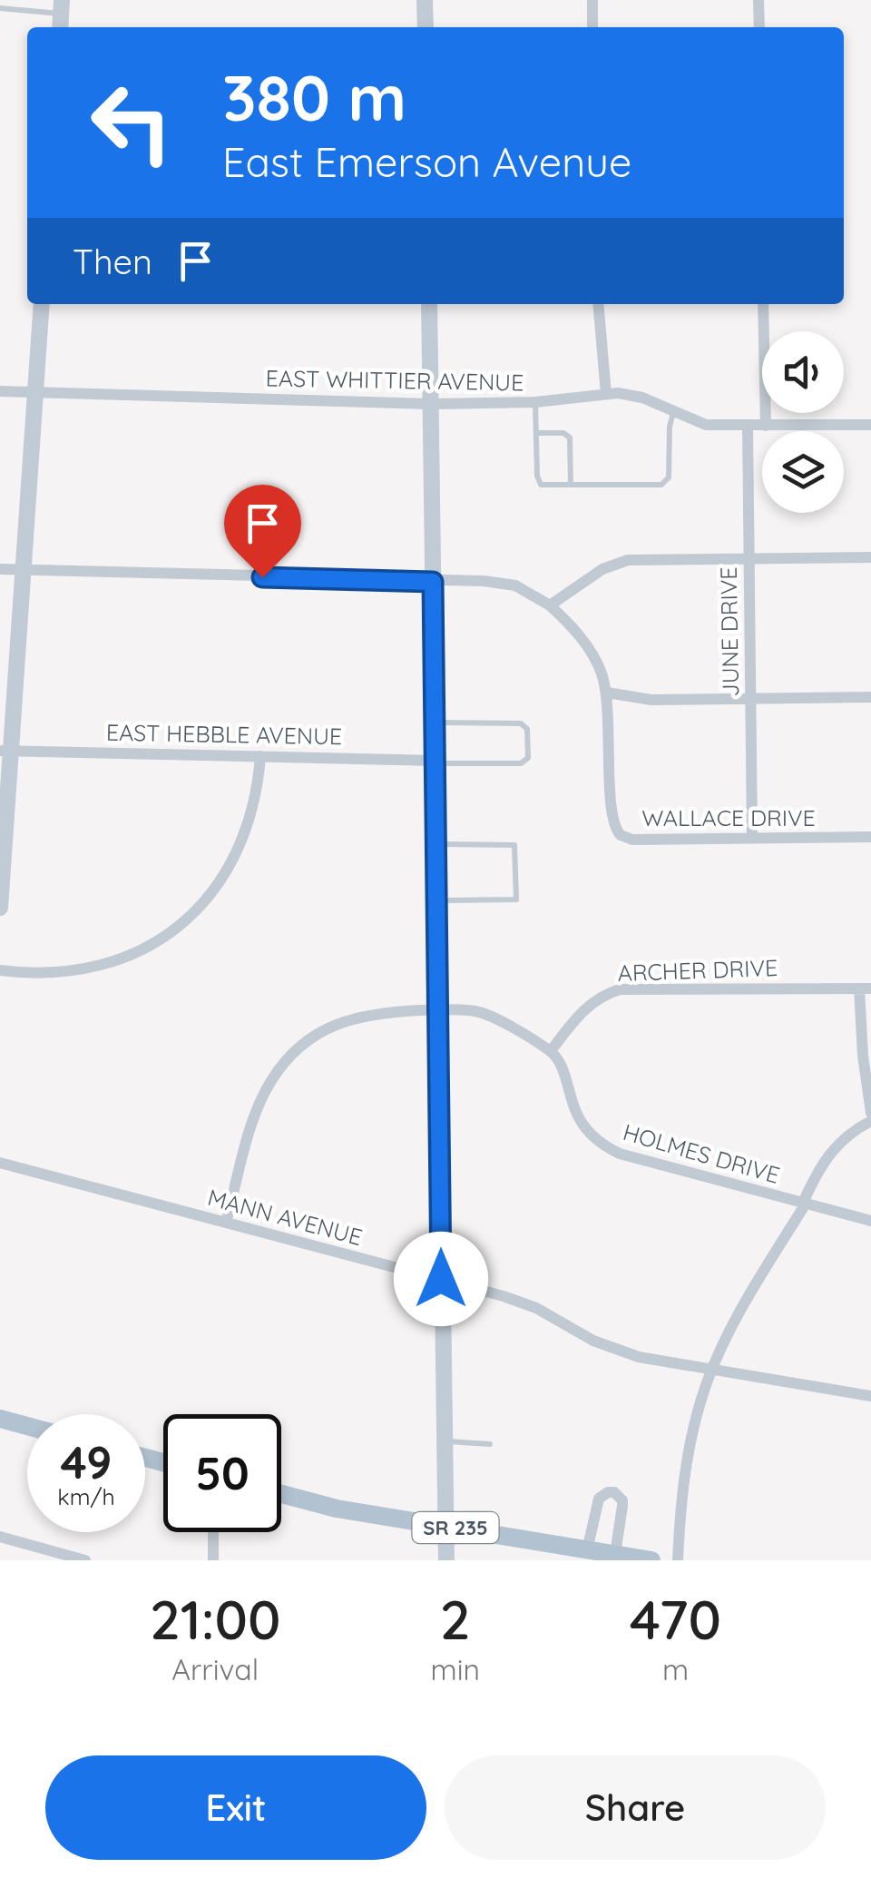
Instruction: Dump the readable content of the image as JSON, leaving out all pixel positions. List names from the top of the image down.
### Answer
{
  "streets": {
    "main road": ["SR 235"],
    "street": [
      "EAST WHITTIER AVENUE",
      "JUNE DRIVE",
      "EAST HEBBLE AVENUE",
      "WALLACE DRIVE",
      "ARCHER DRIVE",
      "HOLMES DRIVE",
      "MANN AVENUE"
    ]
  },
  "crossings": [
    ["EAST WHITTIER AVENUE", "JUNE DRIVE"],
    ["JUNE DRIVE", "WALLACE DRIVE"],
    ["ARCHER DRIVE", "HOLMES DRIVE"]
  ],
  "page": {
    "turn": ["380 m", "East Emerson Avenue"],
    "then": "Then",
    "speed": "49 km/h",
    "limit": "50",
    "eta": [
      "21:00",
      "Arrival",
      "2",
      "min",
      "470",
      "m"
    ],
    "buttons": ["Exit", "Share"]
  }
}
